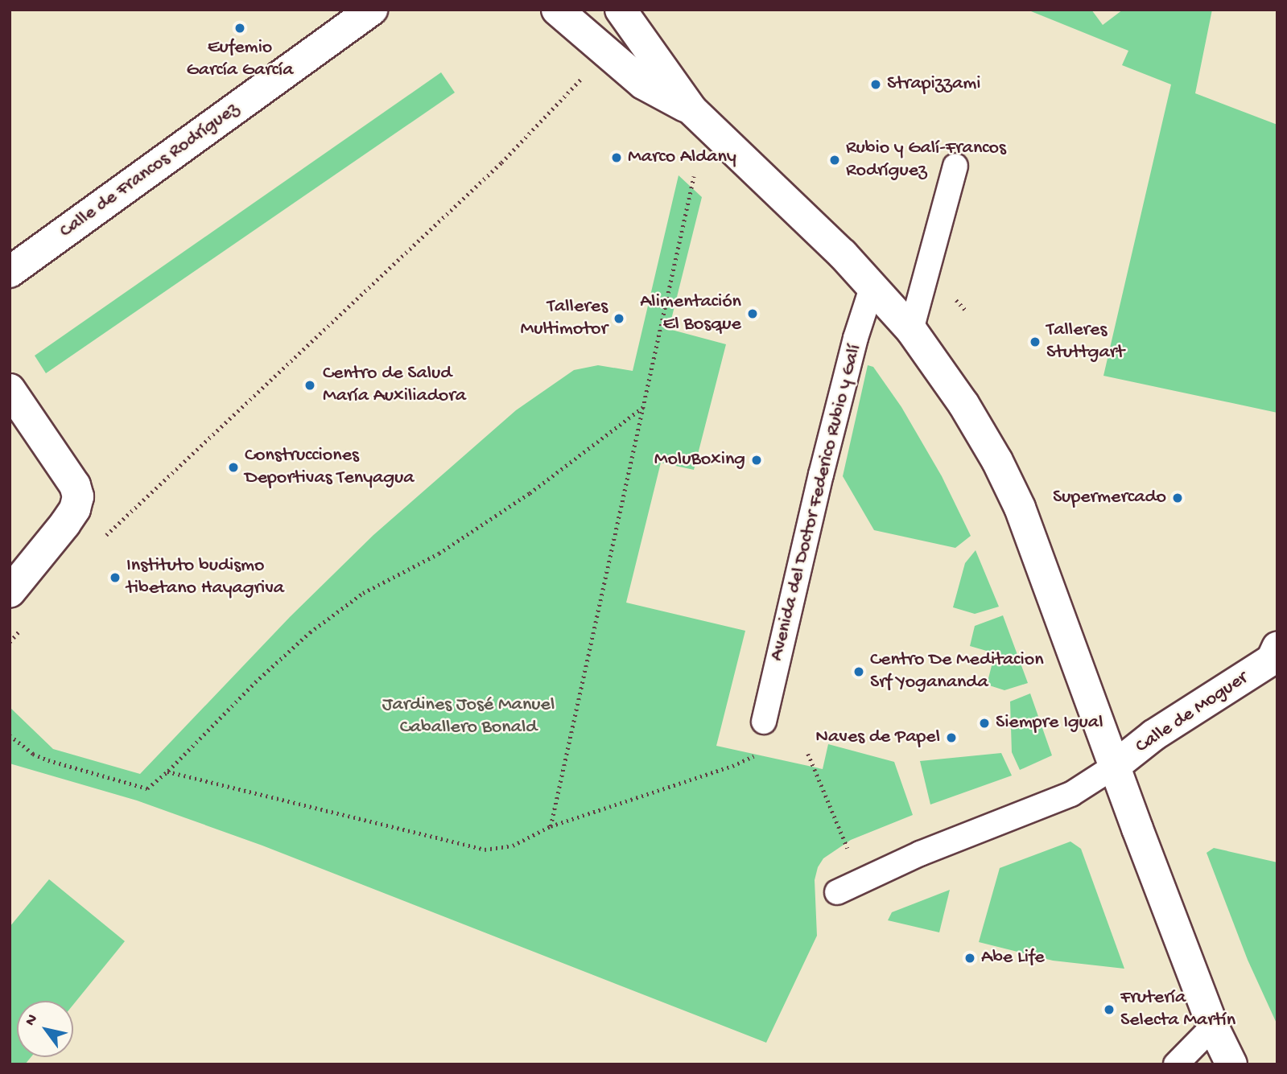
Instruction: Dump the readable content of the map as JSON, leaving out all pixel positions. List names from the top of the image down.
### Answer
{
  "streets": {
    "street": ["Calle de Francos Rodríguez", "Calle de Moguer"],
    "lane": ["Avenida del Doctor Federico Rubio y Galí"]
  },
  "parks": ["Jardines José Manuel Caballero Bonald"],
  "places": [
    "Eufemio García García",
    "Strapizzami",
    "Marco Aldany",
    "Rubio y Galí-Francos Rodríguez",
    "Alimentación El Bosque",
    "Talleres Multimotor",
    "Talleres Stuttgart",
    "Centro de Salud María Auxiliadora",
    "MoluBoxing",
    "Construcciones Deportivas Tenyagua",
    "Supermercado",
    "Instituto budismo tibetano Hayagriva",
    "Centro De Meditacion Srf Yogananda",
    "Siempre Igual",
    "Naves de Papel",
    "Abe Life",
    "Frutería Selecta Martín"
  ],
  "north": "top left"
}
